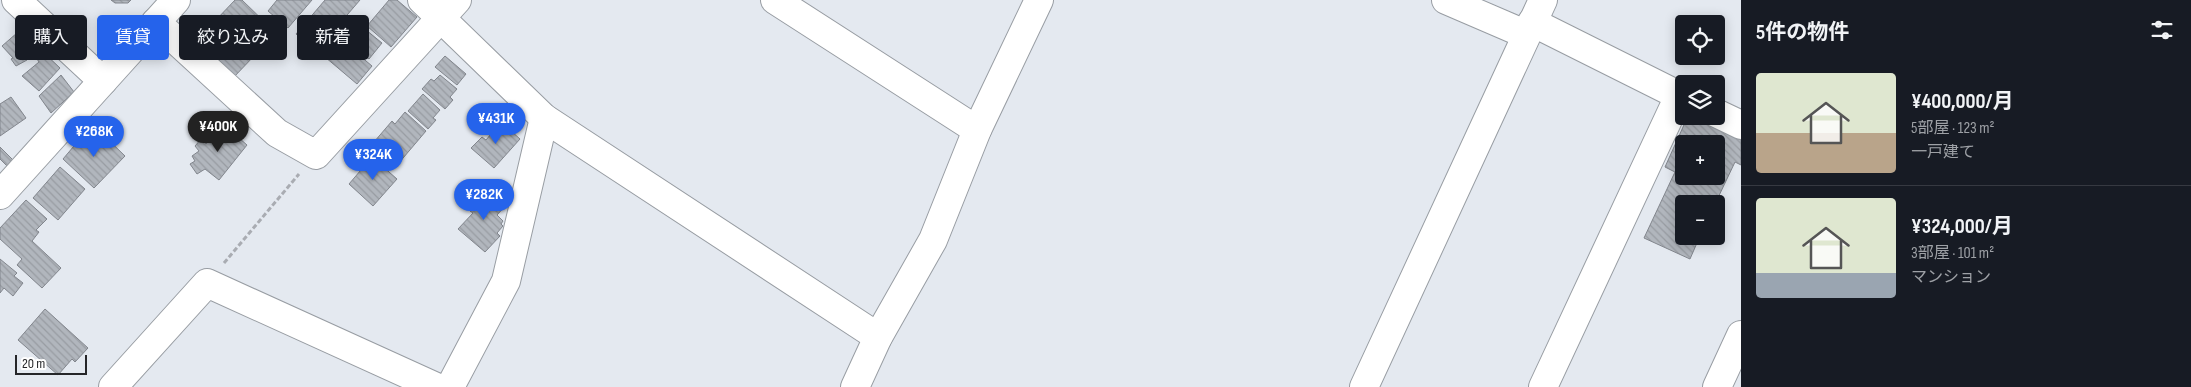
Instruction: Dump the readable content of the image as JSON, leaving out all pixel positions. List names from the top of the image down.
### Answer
{
  "scale_bar": "20 m",
  "page": {
    "heading": "5件の物件",
    "map_buttons": ["+", "−"],
    "chip": [
      "購入",
      "賃貸",
      "絞り込み",
      "新着"
    ],
    "list": [
      {
        "name": "¥400,000/月",
        "note": "5部屋 · 123 m² · 一戸建て"
      },
      {
        "name": "¥324,000/月",
        "note": "3部屋 · 101 m² · マンション"
      }
    ],
    "price": [
      "¥431K",
      "¥400K",
      "¥268K",
      "¥324K",
      "¥282K"
    ],
    "scale": "20 m"
  }
}
